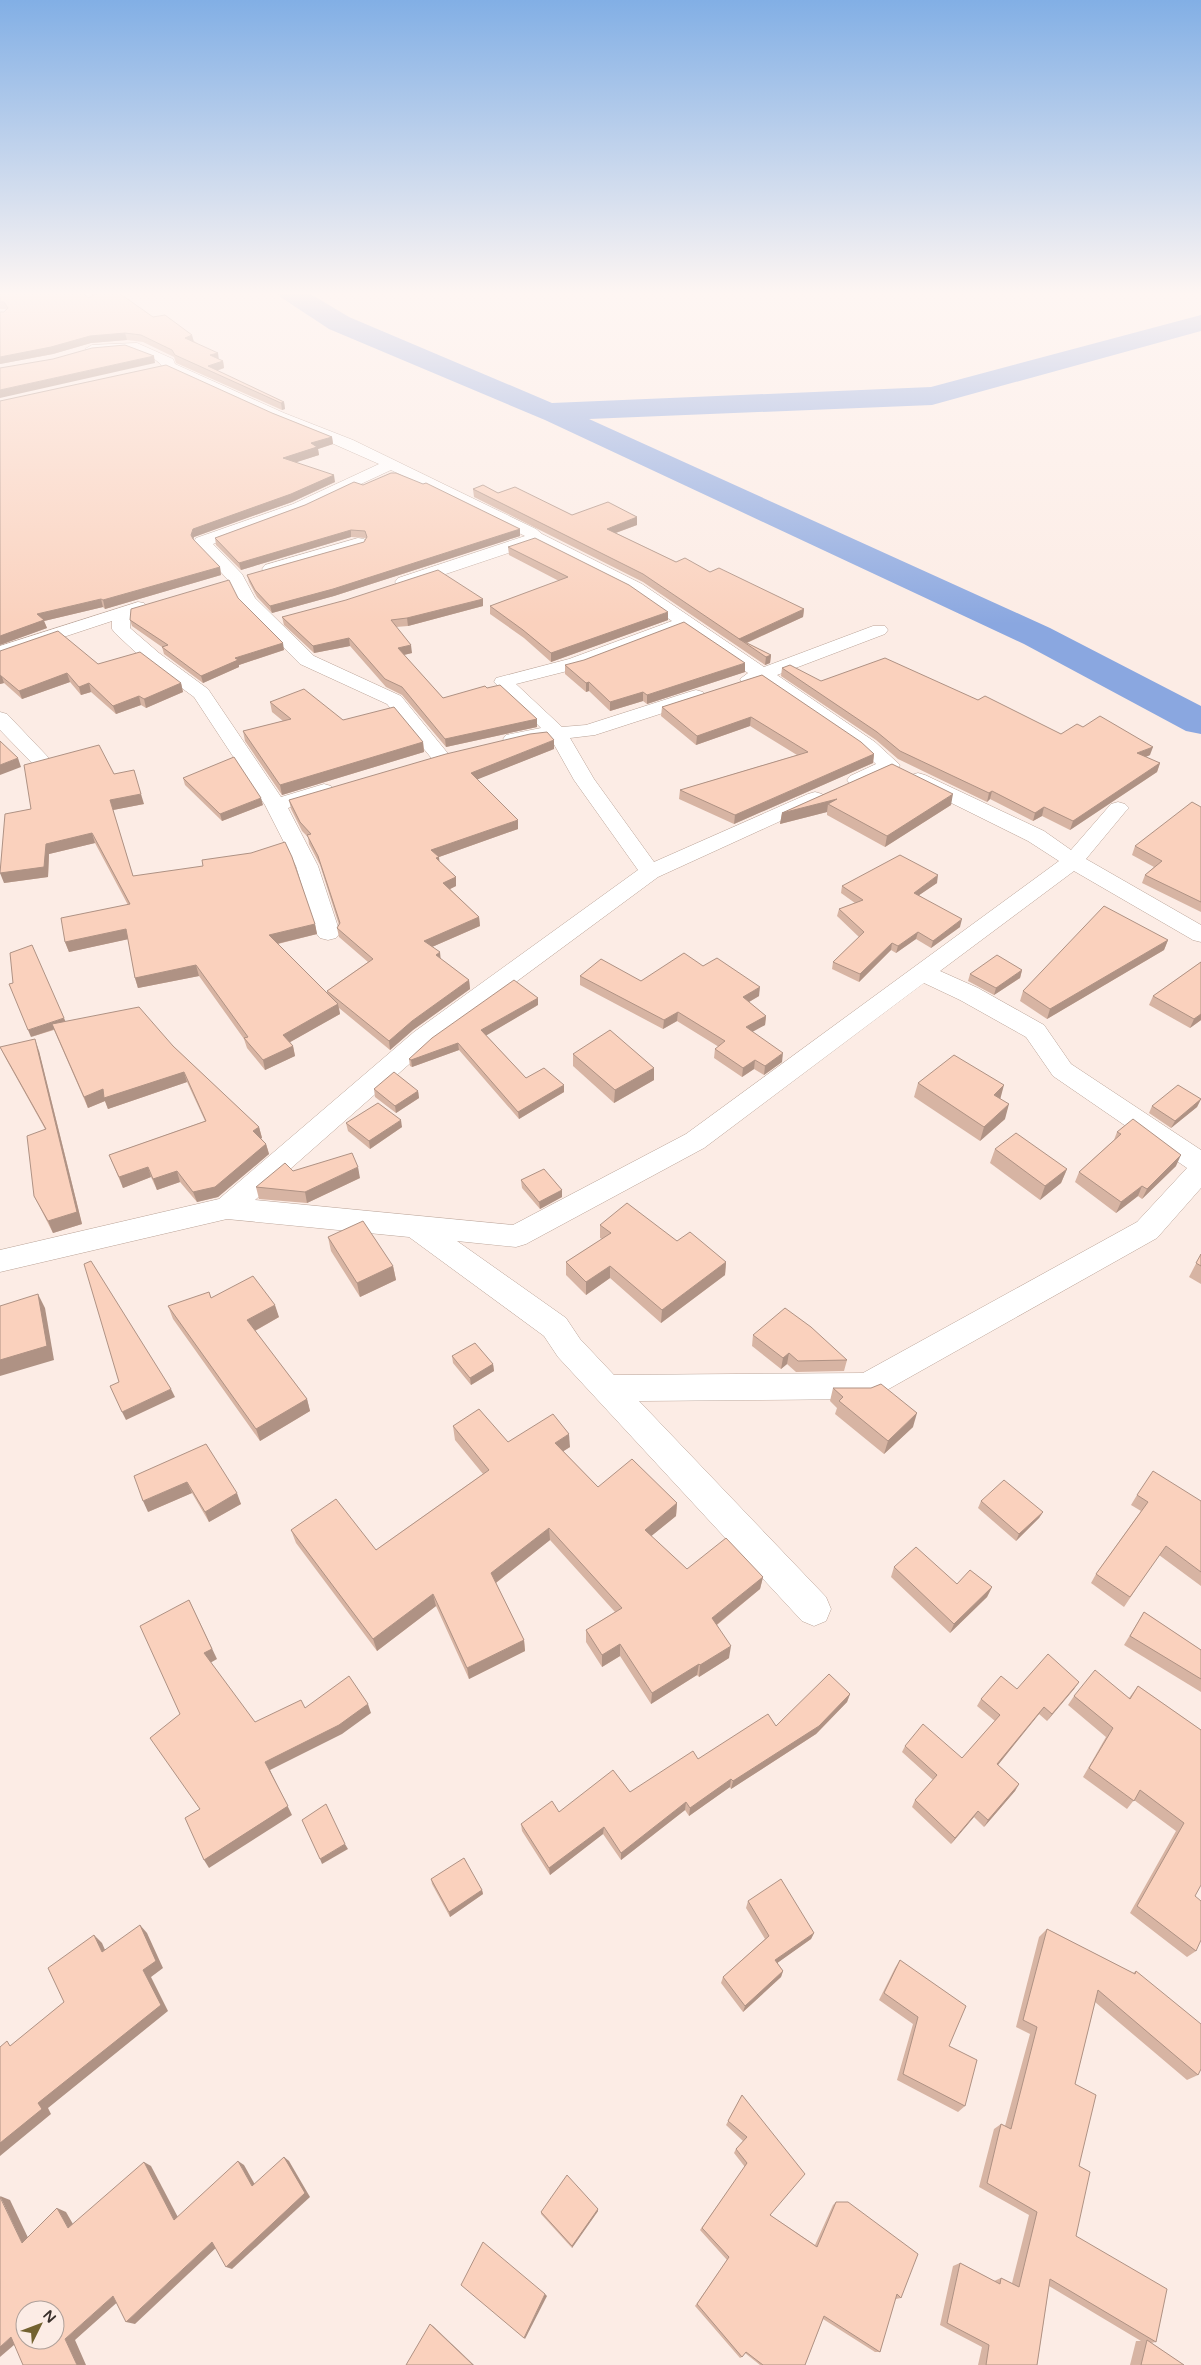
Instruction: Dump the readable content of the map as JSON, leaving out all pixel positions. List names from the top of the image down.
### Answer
{
  "north": "top right"
}
